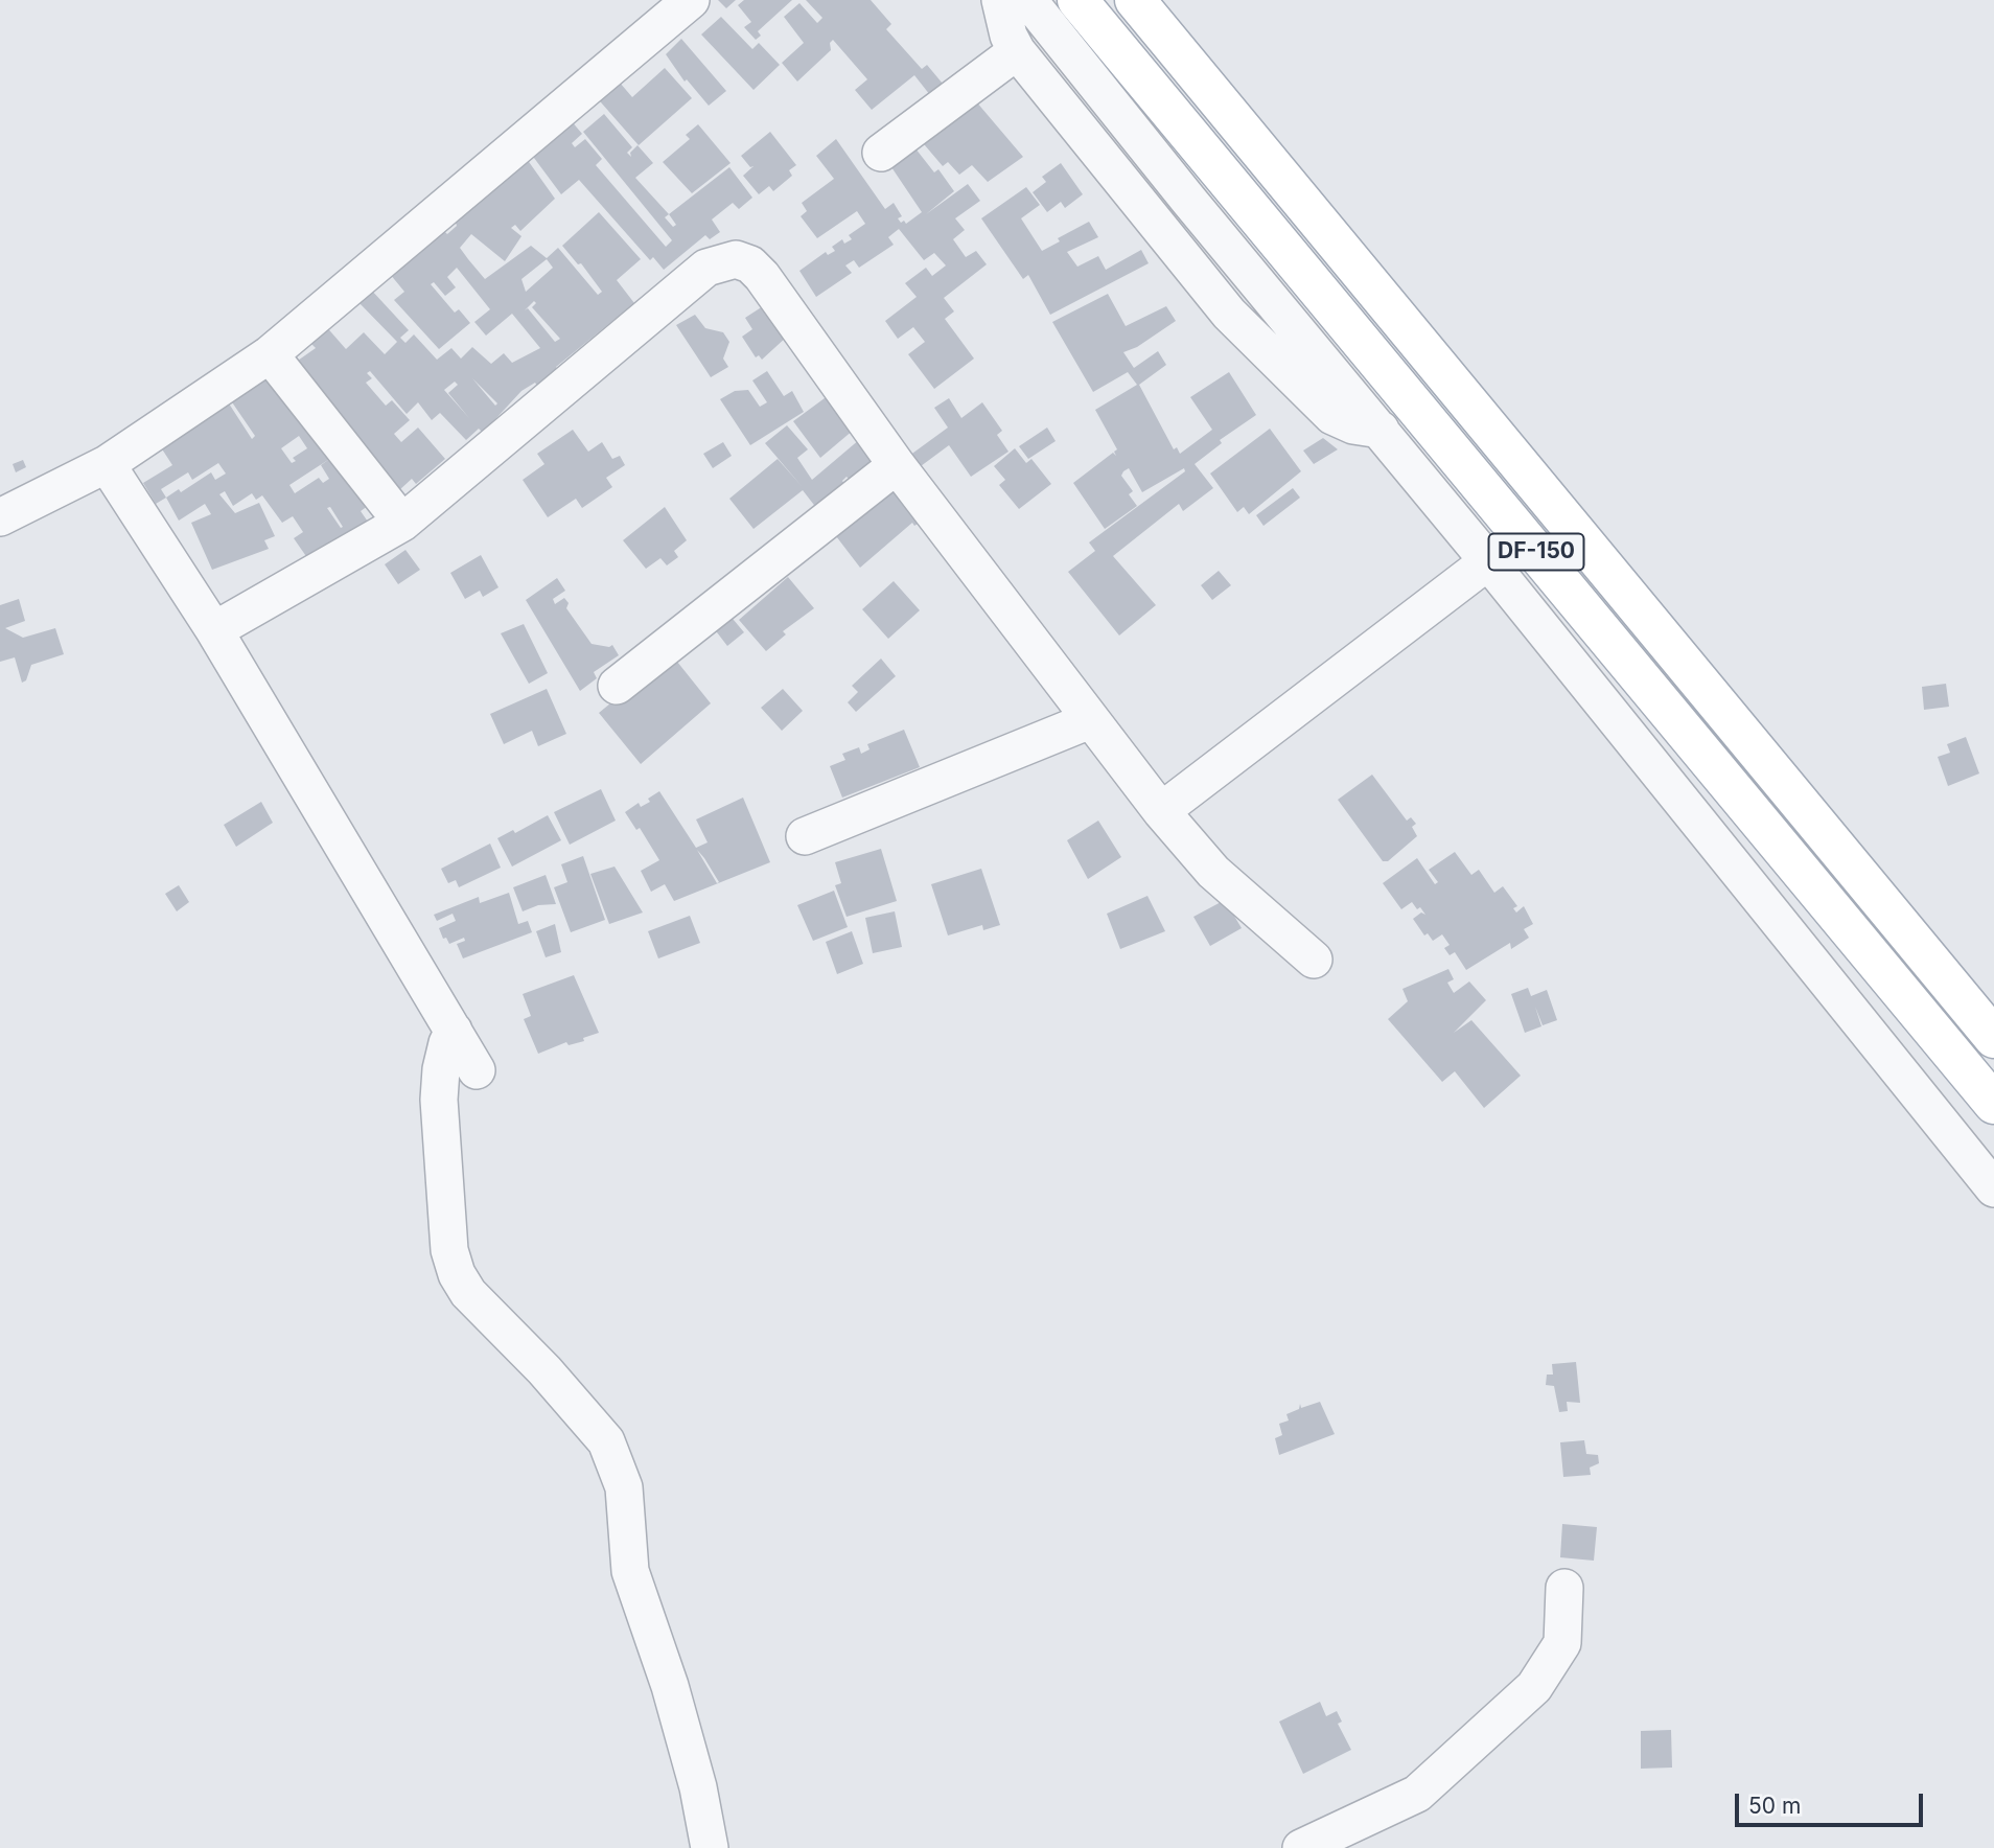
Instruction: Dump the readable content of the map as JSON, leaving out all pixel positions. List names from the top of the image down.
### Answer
{
  "streets": {
    "main road": ["DF-150"]
  },
  "scale_bar": "50 m"
}
